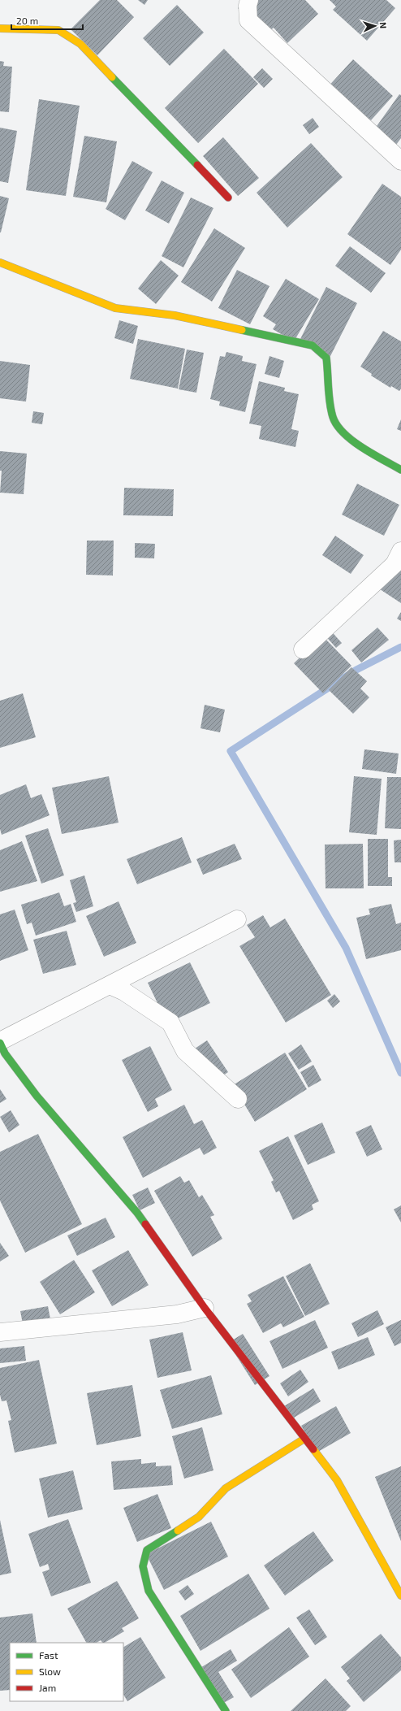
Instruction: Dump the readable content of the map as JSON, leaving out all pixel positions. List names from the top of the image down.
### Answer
{
  "legend": ["Fast", "Slow", "Jam"],
  "scale_bar": "20 m",
  "north": "right"
}
